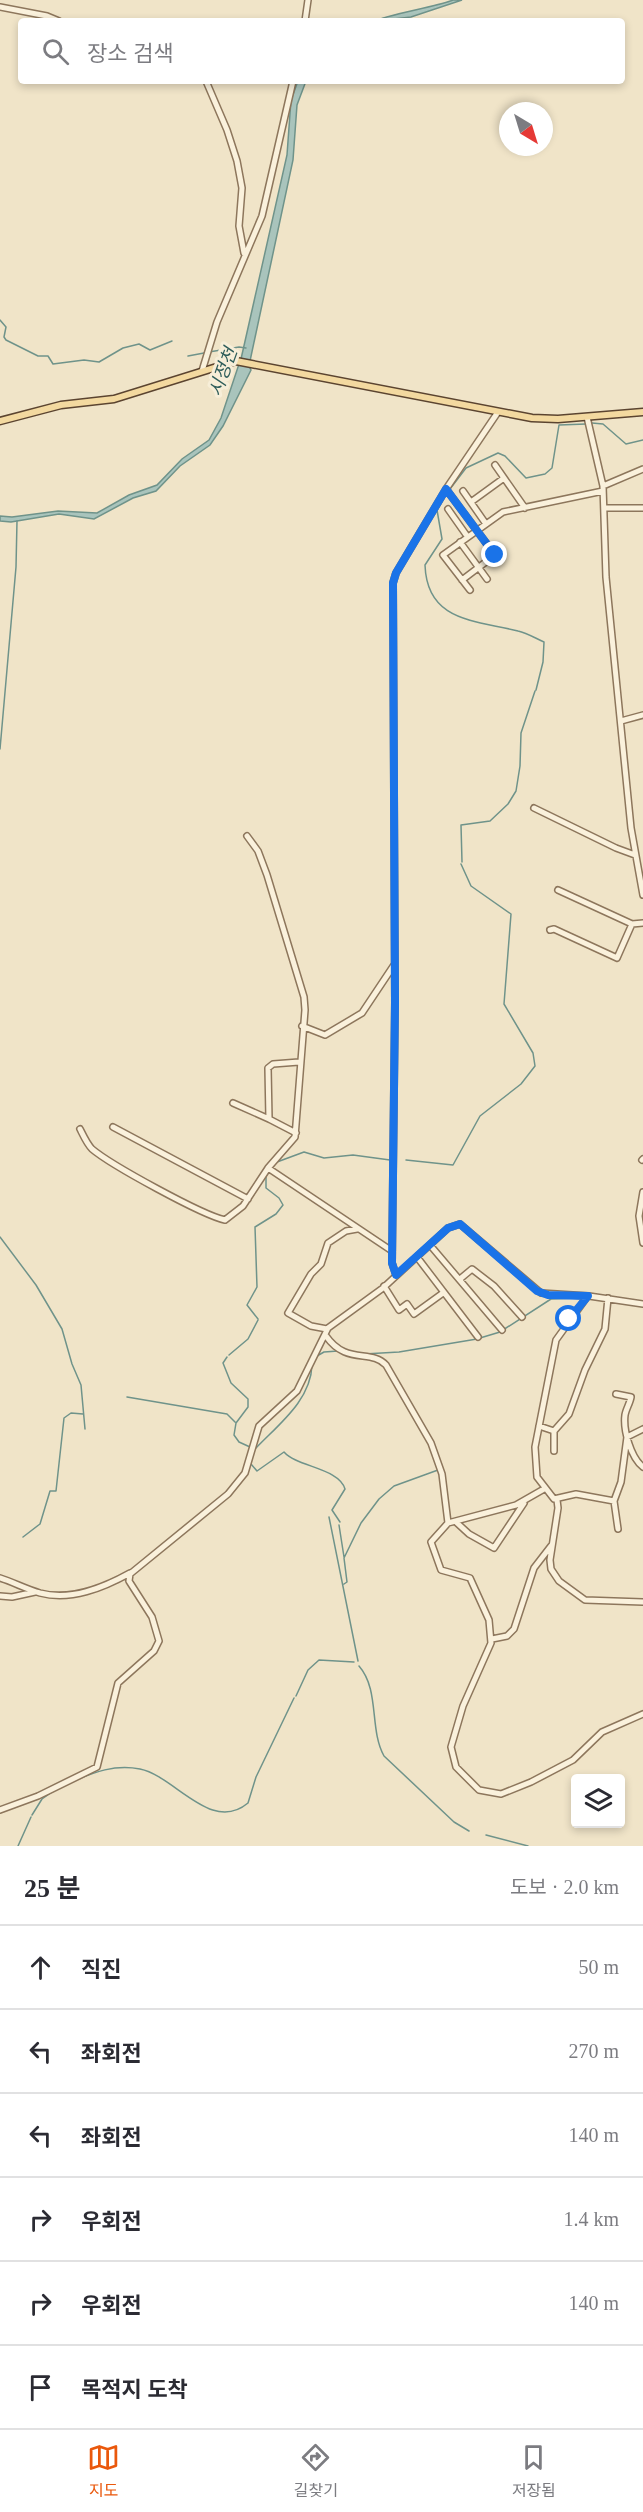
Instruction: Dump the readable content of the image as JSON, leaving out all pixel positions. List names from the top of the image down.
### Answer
{
  "water": ["시정천"],
  "north": "bottom right",
  "page": {
    "search": "장소 검색",
    "heading": ["25 분", "도보 · 2.0 km"],
    "list": [
      ["직진", "50 m"],
      ["좌회전", "270 m"],
      ["좌회전", "140 m"],
      ["우회전", "1.4 km"],
      ["우회전", "140 m"],
      "목적지 도착"
    ],
    "nav": ["지도", "길찾기", "저장됨"]
  }
}
